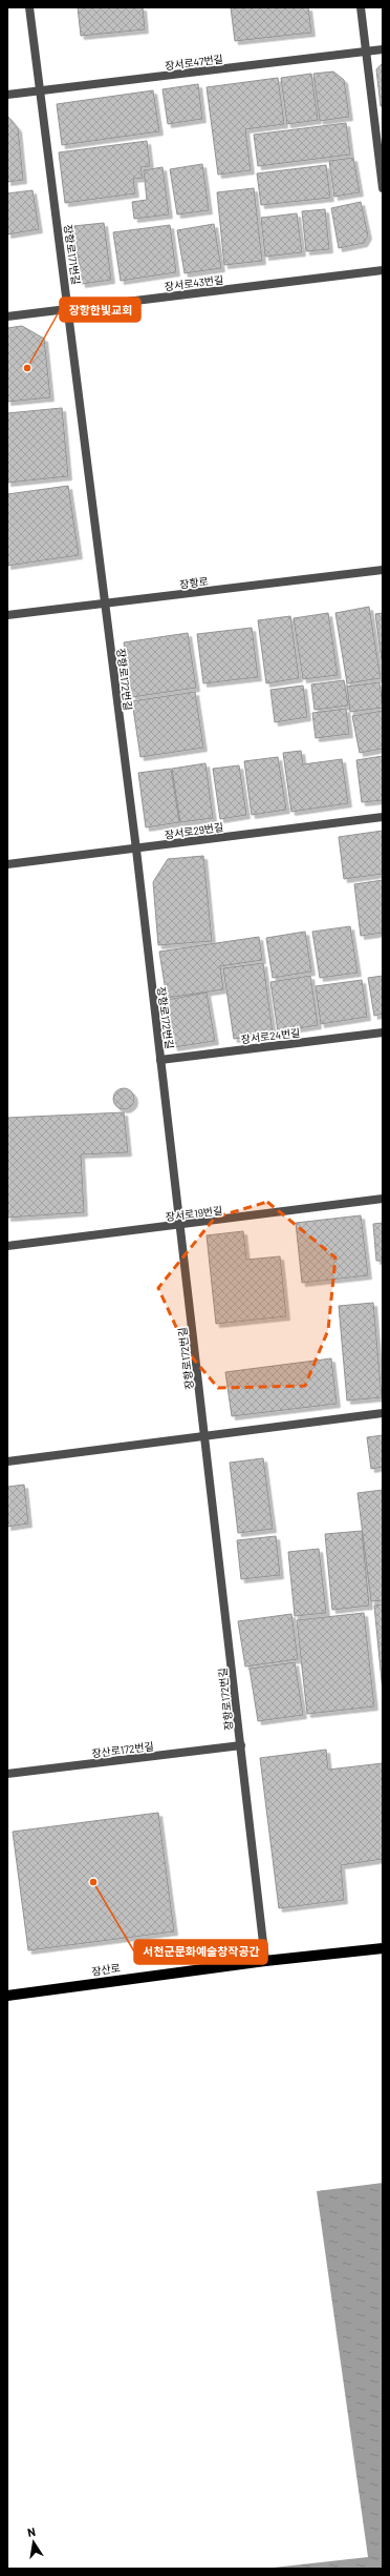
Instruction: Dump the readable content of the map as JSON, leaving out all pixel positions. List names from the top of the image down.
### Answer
{
  "streets": {
    "main road": ["장산로"],
    "street": [
      "장서로47번길",
      "장항로171번길",
      "장서로43번길",
      "장항로",
      "장항로172번길",
      "장서로29번길",
      "장서로24번길",
      "장서로19번길",
      "장산로172번길"
    ]
  },
  "crossings": [
    ["장서로47번길", "장항로171번길"],
    ["장항로171번길", "장서로43번길"],
    ["장항로171번길", "장항로"],
    ["장항로171번길", "장항로172번길"],
    ["장항로", "장항로172번길"],
    ["장항로172번길", "장서로29번길"],
    ["장항로172번길", "장서로24번길"],
    ["장항로172번길", "장서로19번길"],
    ["장항로172번길", "장산로172번길"],
    ["장항로172번길", "장산로"]
  ],
  "places": ["장항한빛교회", "서천군문화예술창작공간"],
  "north": "top"
}
